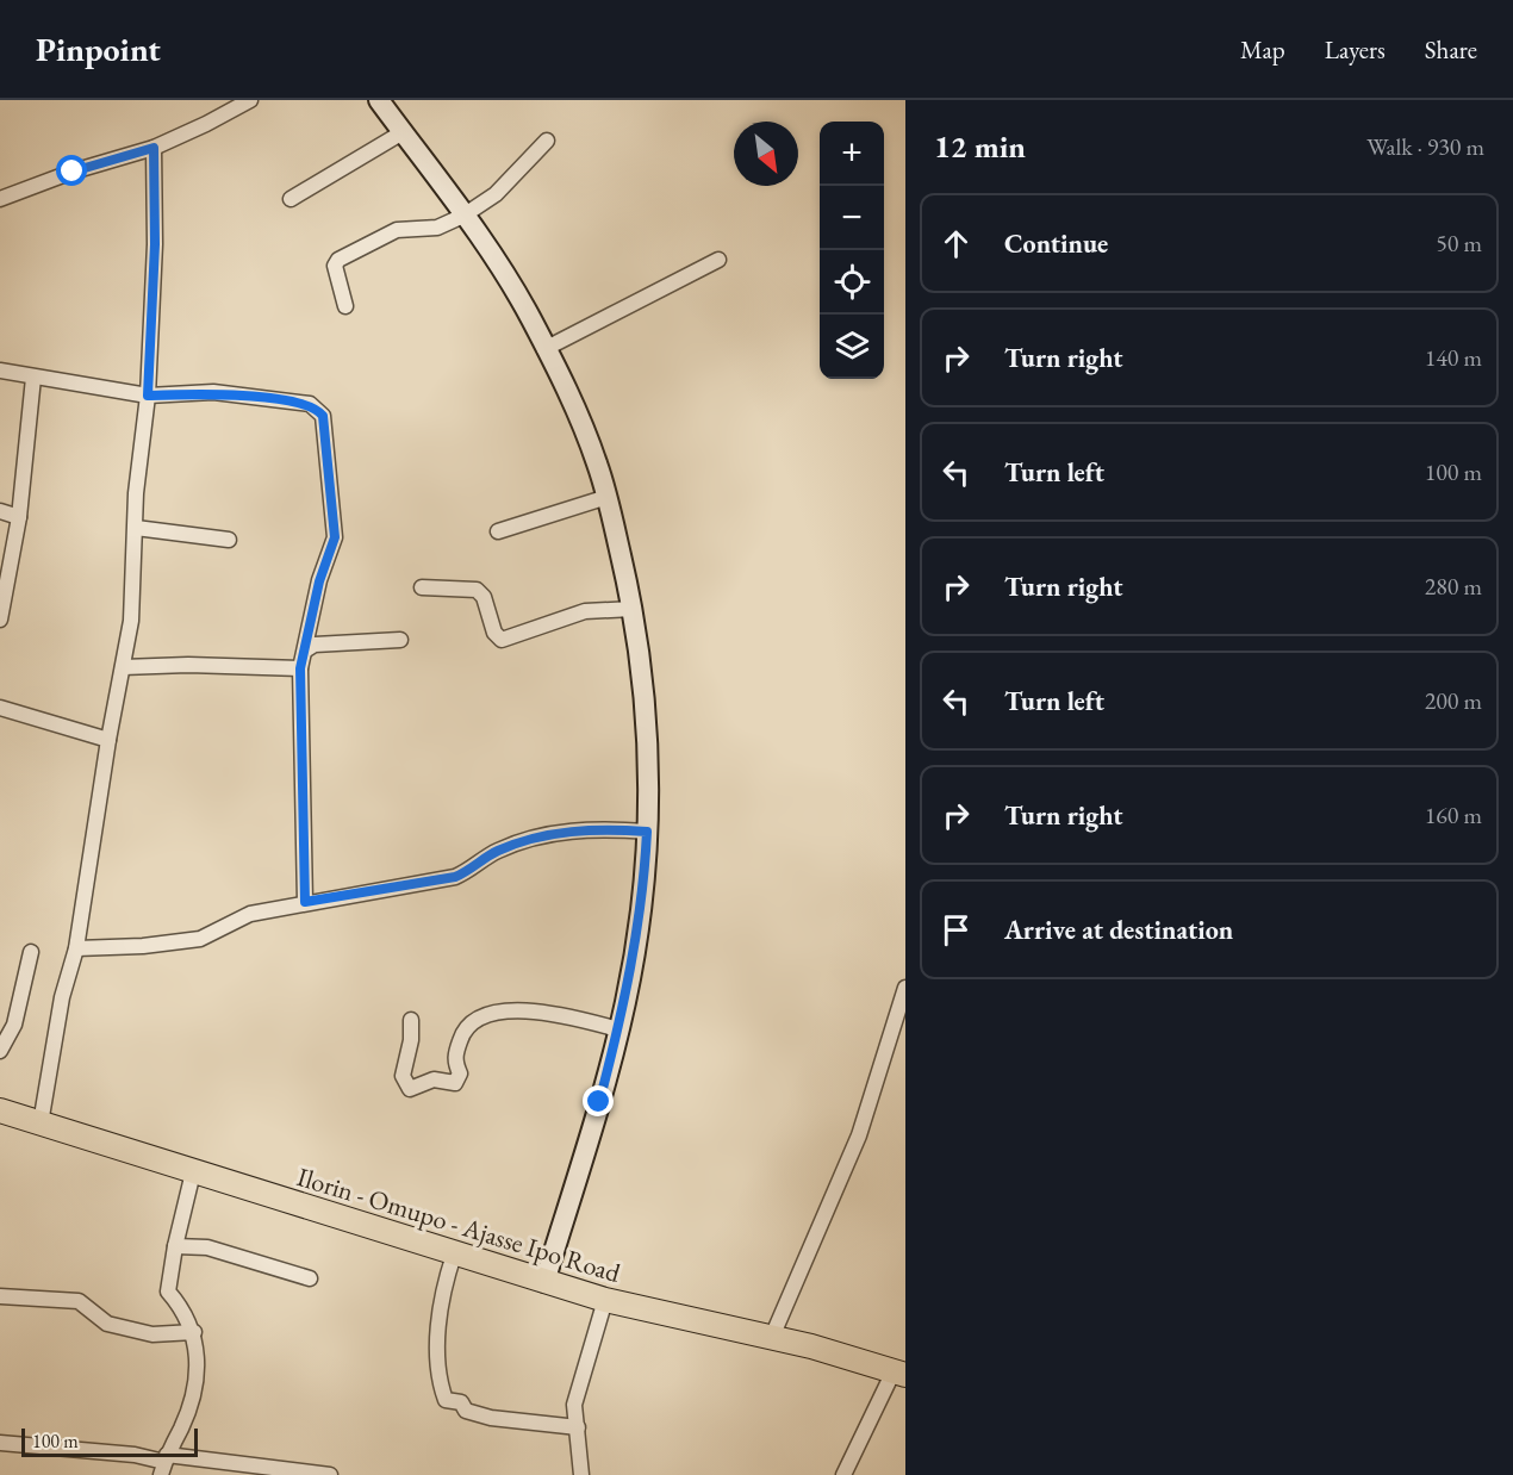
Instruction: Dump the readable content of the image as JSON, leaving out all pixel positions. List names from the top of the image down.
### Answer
{
  "streets": {
    "highway": ["Ilorin - Omupo - Ajasse Ipo Road"]
  },
  "scale_bar": "100 m",
  "north": "bottom right",
  "page": {
    "header": "Pinpoint",
    "nav": ["Map", "Layers", "Share"],
    "heading": ["12 min", "Walk · 930 m"],
    "map_buttons": ["+", "−"],
    "list": [
      ["Continue", "50 m"],
      ["Turn right", "140 m"],
      ["Turn left", "100 m"],
      ["Turn right", "280 m"],
      ["Turn left", "200 m"],
      ["Turn right", "160 m"],
      "Arrive at destination"
    ],
    "scale": "100 m"
  }
}
